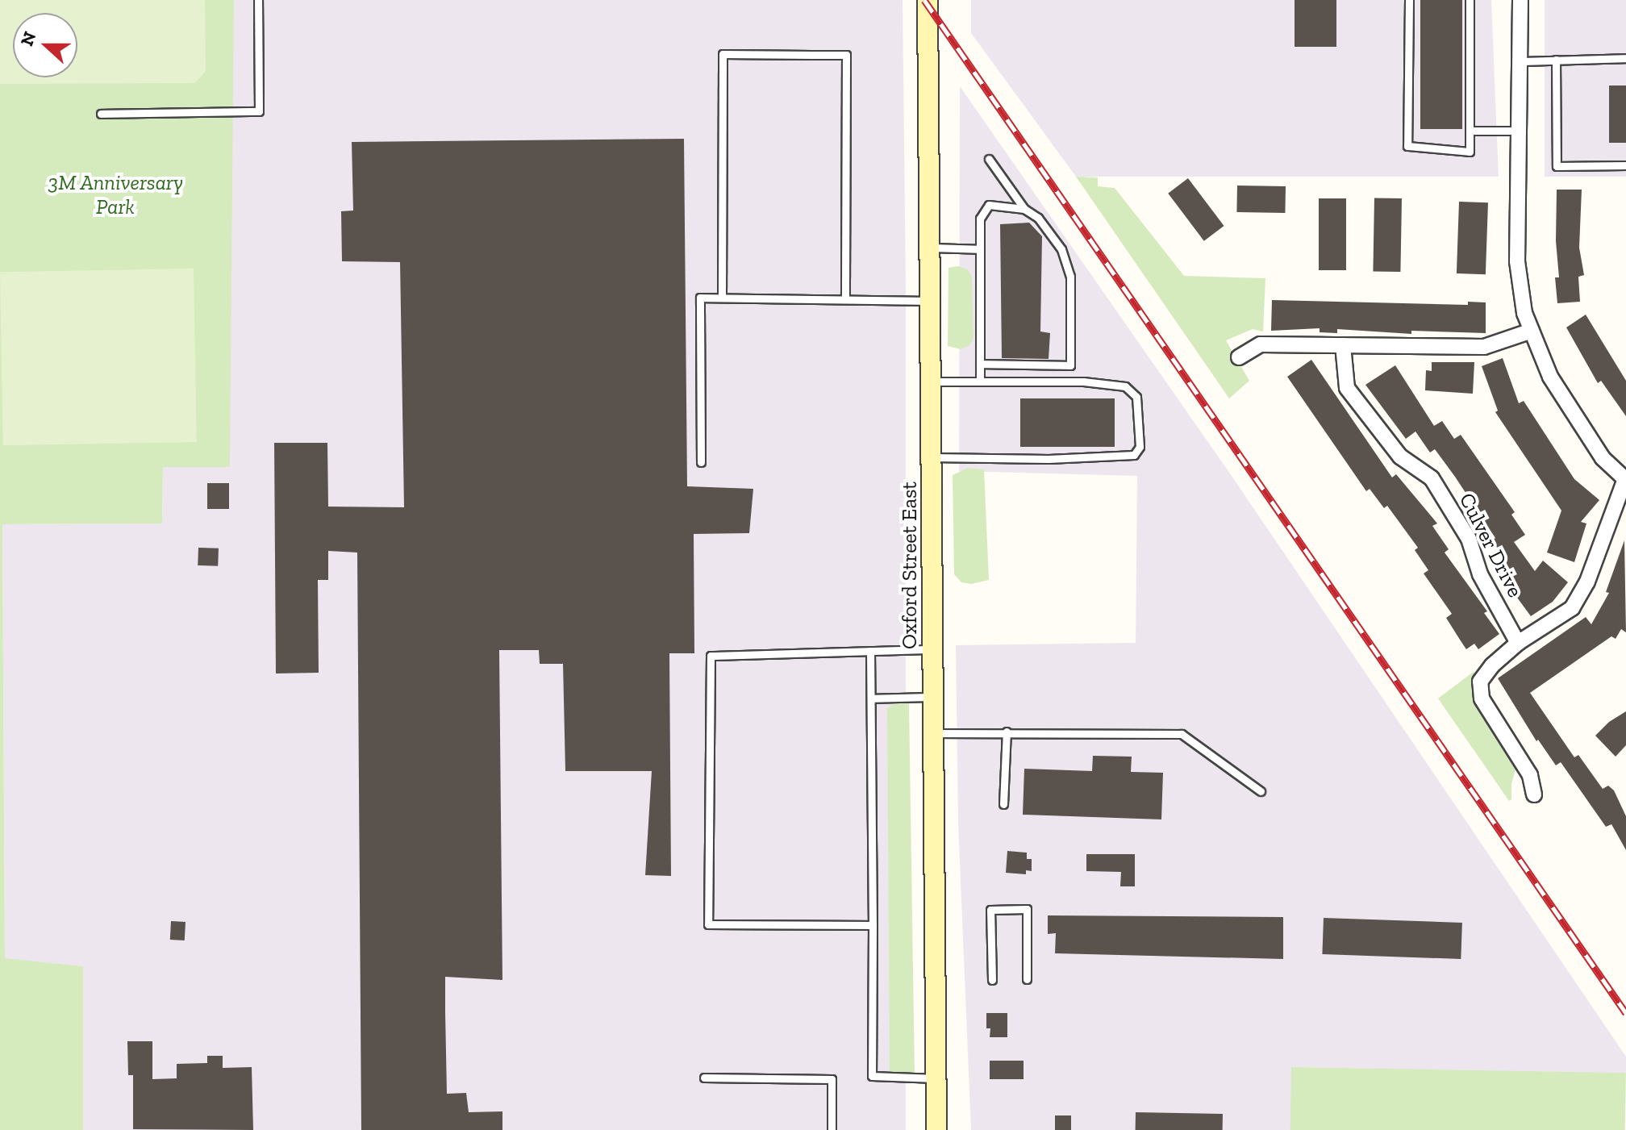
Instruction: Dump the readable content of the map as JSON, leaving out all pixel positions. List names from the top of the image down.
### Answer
{
  "streets": {
    "main road": ["Oxford Street East"],
    "street": ["Culver Drive"]
  },
  "parks": ["3M Anniversary Park"],
  "north": "left"
}
